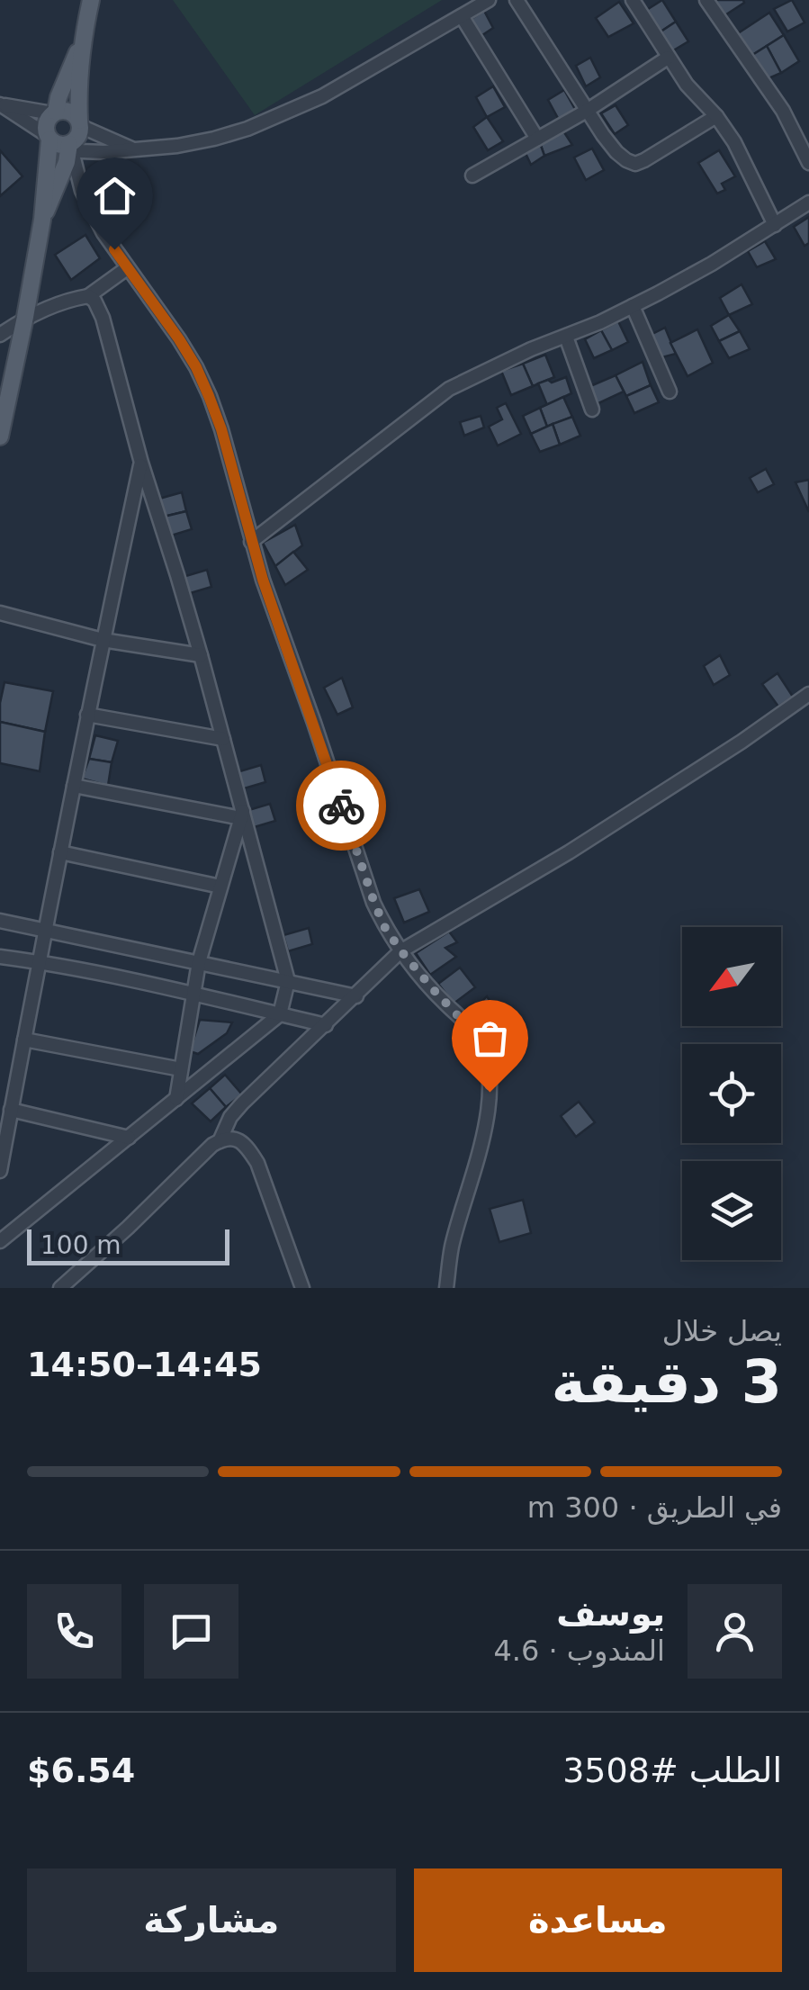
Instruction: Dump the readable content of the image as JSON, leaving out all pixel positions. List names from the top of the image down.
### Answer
{
  "scale_bar": "100 m",
  "north": "bottom left",
  "page": {
    "scale": "100 m",
    "heading": ["3 دقيقة", "يصل خلال", "14:45–14:50"],
    "panel": [
      "يوسف",
      "المندوب · 4.6",
      "الطلب #3508",
      "$6.54"
    ],
    "bar": "في الطريق · 300 m",
    "buttons": ["مساعدة", "مشاركة"]
  }
}
